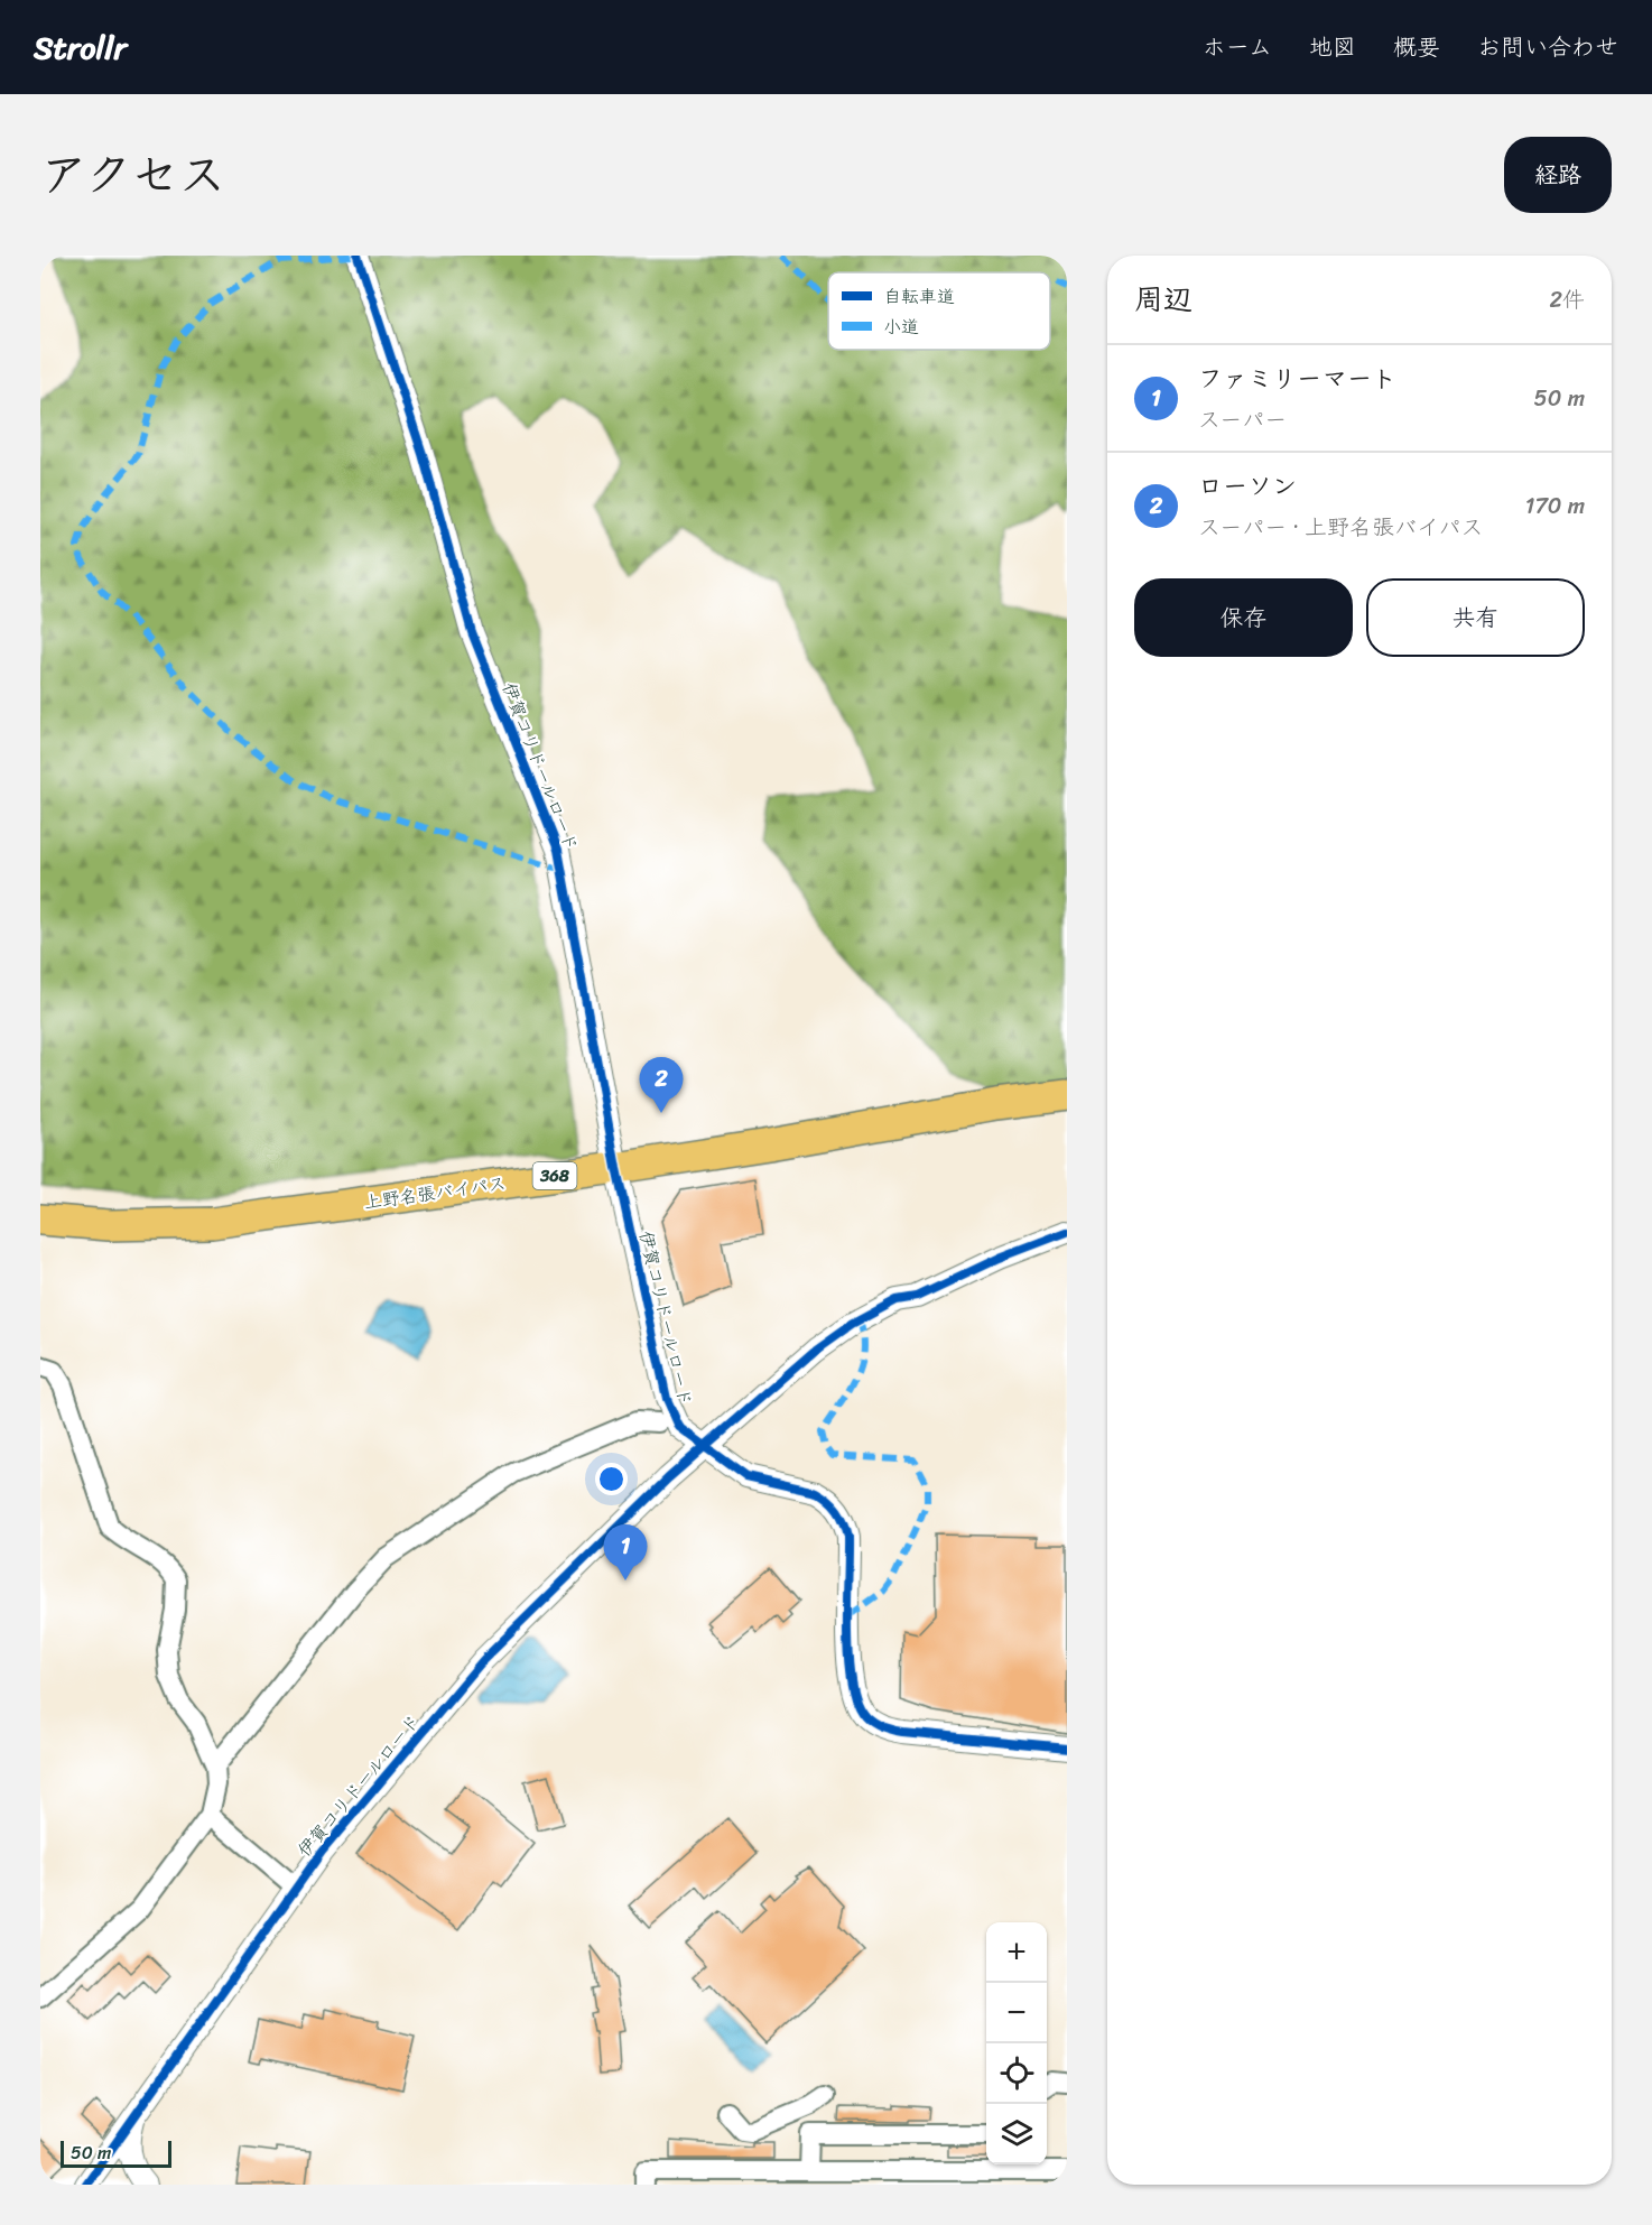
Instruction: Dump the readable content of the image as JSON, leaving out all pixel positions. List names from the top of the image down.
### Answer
{
  "streets": {
    "highway": ["368", "上野名張バイパス"],
    "street": ["伊賀コリドールロード"]
  },
  "crossings": [
    ["伊賀コリドールロード", "上野名張バイパス"]
  ],
  "legend": ["自転車道", "小道"],
  "scale_bar": "50 m",
  "page": {
    "header": "Strollr",
    "nav": [
      "ホーム",
      "地図",
      "概要",
      "お問い合わせ"
    ],
    "title": "アクセス",
    "buttons": [
      "経路",
      ["保存", "共有"]
    ],
    "heading": ["周辺", "2件"],
    "list": [
      {
        "mark": "1",
        "name": "ファミリーマート",
        "note": "スーパー",
        "value": "50 m"
      },
      {
        "mark": "2",
        "name": "ローソン",
        "note": "スーパー · 上野名張バイパス",
        "value": "170 m"
      }
    ],
    "pins": ["2", "1"],
    "map_buttons": ["+", "−"],
    "scale": "50 m"
  }
}
